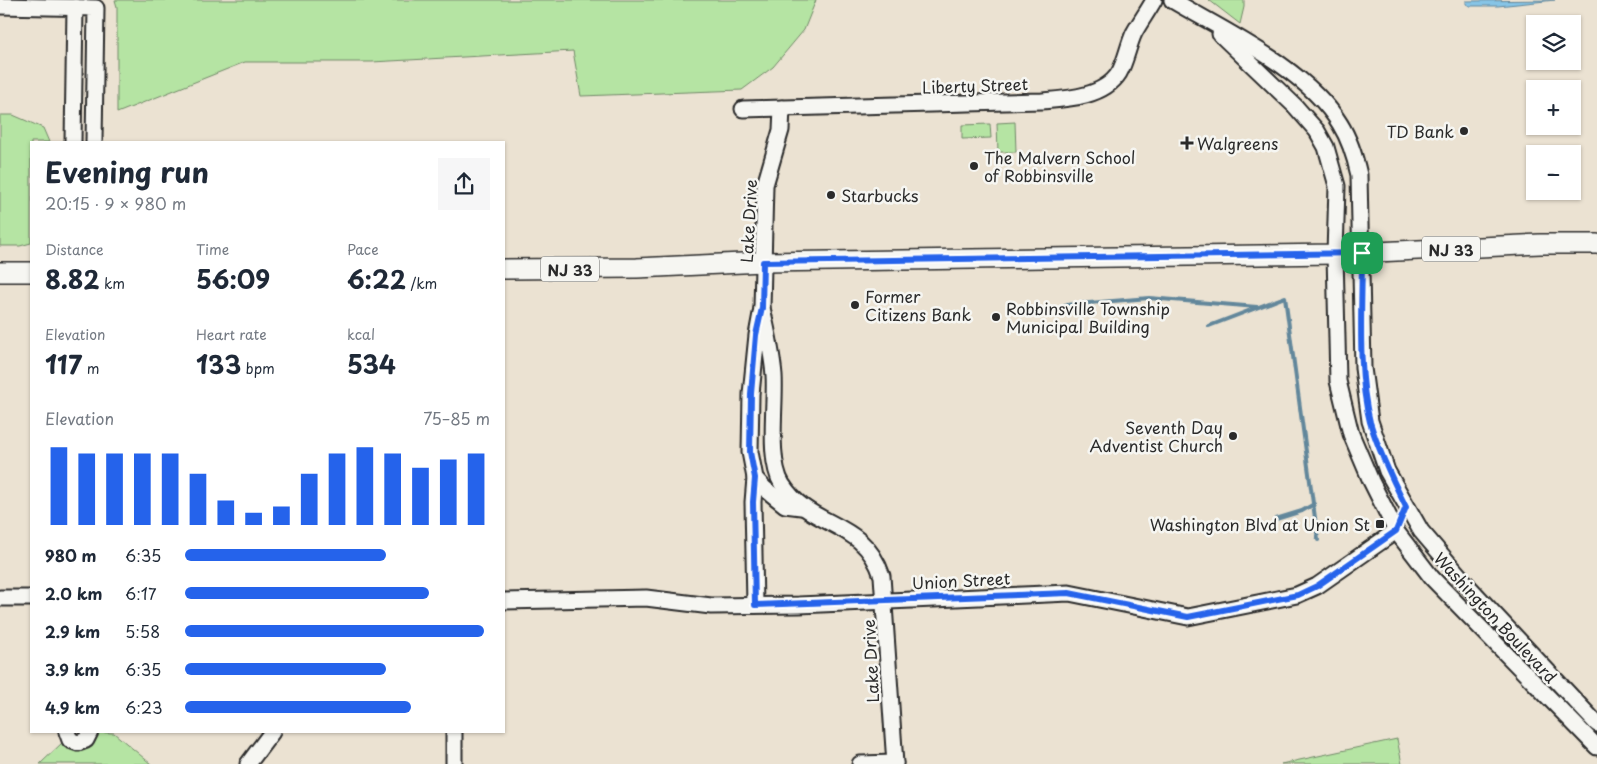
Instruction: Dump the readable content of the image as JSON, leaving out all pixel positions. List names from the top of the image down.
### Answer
{
  "streets": {
    "main road": ["NJ 33"],
    "street": [
      "Liberty Street",
      "Lake Drive",
      "Union Street",
      "Washington Boulevard"
    ]
  },
  "crossings": [
    ["Liberty Street", "Lake Drive"],
    ["Lake Drive", "NJ 33"],
    ["Lake Drive", "Union Street"],
    ["NJ 33", "Washington Boulevard"],
    ["Union Street", "Washington Boulevard"]
  ],
  "places": {
    "other": [
      "TD Bank",
      "The Malvern School of Robbinsville",
      "Starbucks",
      "Former Citizens Bank",
      "Robbinsville Township Municipal Building",
      "Seventh Day Adventist Church"
    ],
    "health": ["Walgreens"],
    "transit": ["Washington Blvd at Union St"]
  },
  "page": {
    "map_buttons": ["+", "−"],
    "heading": ["Evening run", "20:15 · 9 × 980 m"],
    "stats": [
      ["Distance", "8.82 km"],
      ["Time", "56:09"],
      ["Pace", "6:22 /km"],
      ["Elevation", "117 m"],
      ["Heart rate", "133 bpm"],
      ["kcal", "534"]
    ],
    "chart": ["Elevation", "75–85 m"],
    "list": [
      {
        "name": "980 m",
        "note": "6:35"
      },
      {
        "name": "2.0 km",
        "note": "6:17"
      },
      {
        "name": "2.9 km",
        "note": "5:58"
      },
      {
        "name": "3.9 km",
        "note": "6:35"
      },
      {
        "name": "4.9 km",
        "note": "6:23"
      }
    ]
  }
}
